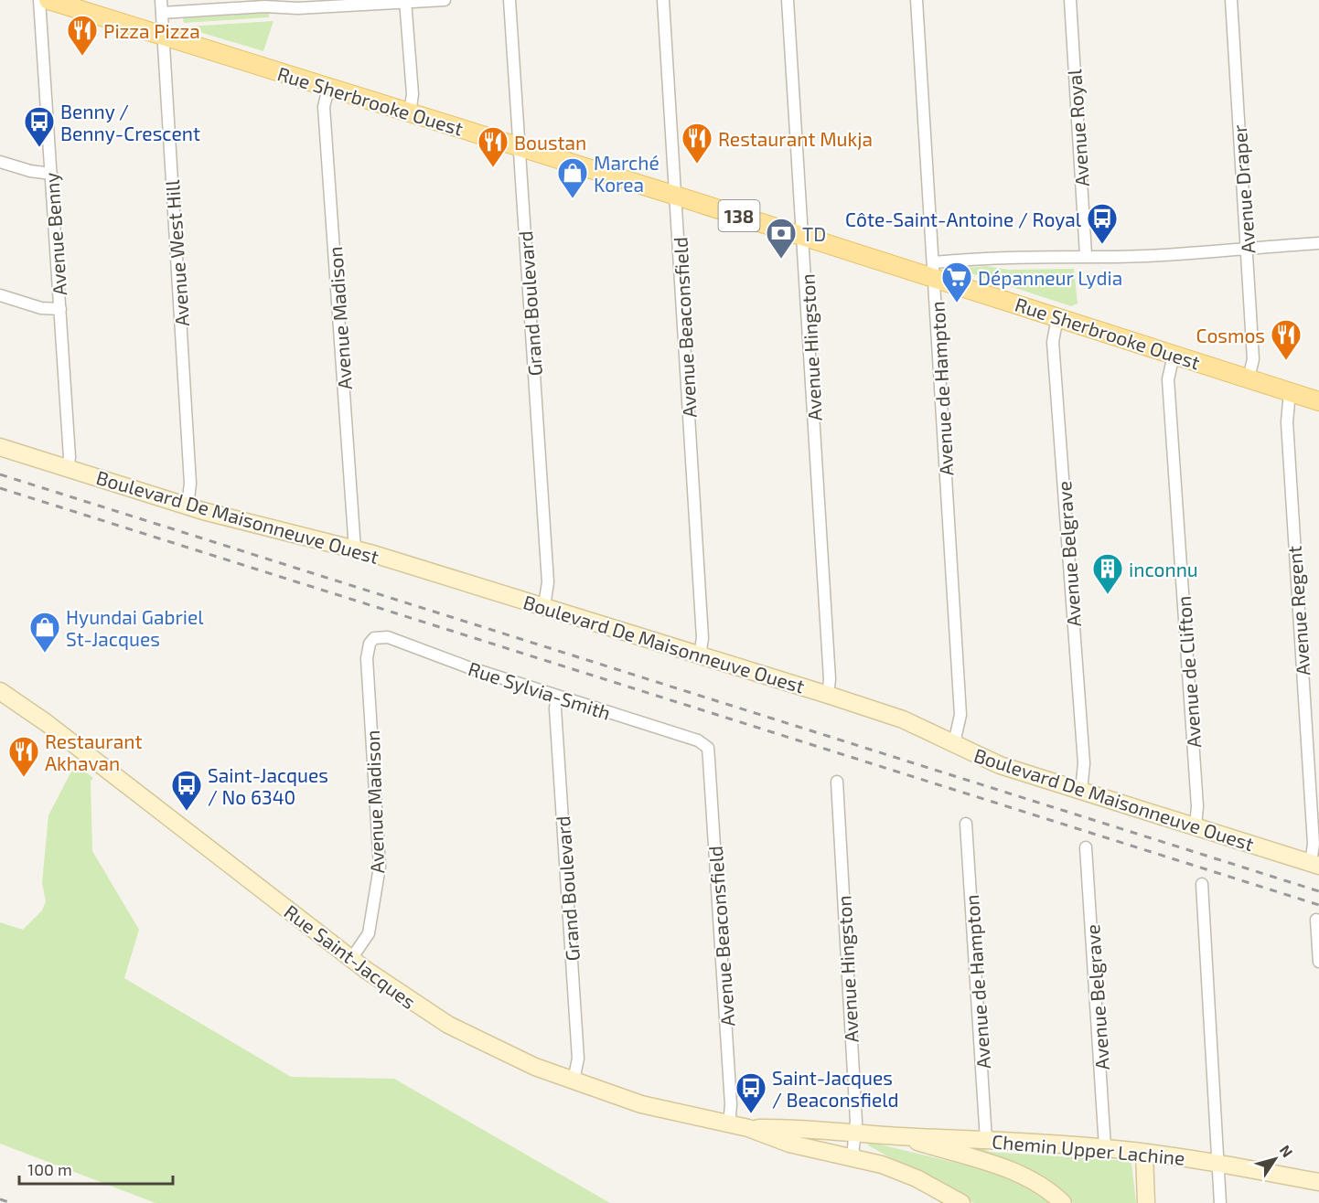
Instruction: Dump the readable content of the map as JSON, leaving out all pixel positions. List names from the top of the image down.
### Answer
{
  "streets": {
    "main road": [
      "Rue Sherbrooke Ouest",
      "138",
      "Boulevard De Maisonneuve Ouest",
      "Rue Saint-Jacques",
      "Chemin Upper Lachine"
    ],
    "street": [
      "Avenue Royal",
      "Avenue Draper",
      "Avenue Benny",
      "Avenue West Hill",
      "Grand Boulevard",
      "Avenue Madison",
      "Avenue Beaconsfield",
      "Avenue Hingston",
      "Avenue de Hampton",
      "Avenue Belgrave",
      "Avenue Regent",
      "Avenue de Clifton",
      "Rue Sylvia-Smith"
    ]
  },
  "crossings": [
    ["Rue Sherbrooke Ouest", "Avenue Draper"],
    ["Rue Sherbrooke Ouest", "Avenue West Hill"],
    ["Rue Sherbrooke Ouest", "Grand Boulevard"],
    ["Rue Sherbrooke Ouest", "Avenue Madison"],
    ["Rue Sherbrooke Ouest", "Avenue Beaconsfield"],
    ["Rue Sherbrooke Ouest", "Avenue Hingston"],
    ["Rue Sherbrooke Ouest", "Avenue de Hampton"],
    ["Rue Sherbrooke Ouest", "Avenue Belgrave"],
    ["Rue Sherbrooke Ouest", "Avenue Regent"],
    ["Rue Sherbrooke Ouest", "Avenue de Clifton"],
    ["Avenue Benny", "Boulevard De Maisonneuve Ouest"],
    ["Avenue West Hill", "Boulevard De Maisonneuve Ouest"],
    ["Grand Boulevard", "Boulevard De Maisonneuve Ouest"],
    ["Grand Boulevard", "Rue Sylvia-Smith"],
    ["Grand Boulevard", "Rue Saint-Jacques"],
    ["Avenue Madison", "Boulevard De Maisonneuve Ouest"],
    ["Avenue Madison", "Rue Sylvia-Smith"],
    ["Avenue Madison", "Rue Saint-Jacques"],
    ["Avenue Beaconsfield", "Boulevard De Maisonneuve Ouest"],
    ["Avenue Beaconsfield", "Rue Sylvia-Smith"],
    ["Avenue Beaconsfield", "Rue Saint-Jacques"],
    ["Avenue Hingston", "Boulevard De Maisonneuve Ouest"],
    ["Avenue Hingston", "Rue Saint-Jacques"],
    ["Avenue Hingston", "Chemin Upper Lachine"],
    ["Avenue de Hampton", "Boulevard De Maisonneuve Ouest"],
    ["Avenue de Hampton", "Chemin Upper Lachine"],
    ["Boulevard De Maisonneuve Ouest", "Avenue Belgrave"],
    ["Boulevard De Maisonneuve Ouest", "Avenue Regent"],
    ["Boulevard De Maisonneuve Ouest", "Avenue de Clifton"],
    ["Avenue Belgrave", "Chemin Upper Lachine"],
    ["Rue Saint-Jacques", "Chemin Upper Lachine"]
  ],
  "places": {
    "restaurant": [
      "Pizza Pizza",
      "Restaurant Mukja",
      "Boustan",
      "Cosmos",
      "Restaurant Akhavan"
    ],
    "bus stop": [
      "Benny / Benny-Crescent",
      "Côte-Saint-Antoine / Royal",
      "Saint-Jacques / No 6340",
      "Saint-Jacques / Beaconsfield"
    ],
    "shop": ["Marché Korea", "Hyundai Gabriel St-Jacques"],
    "bank": ["TD"],
    "supermarket": ["Dépanneur Lydia"],
    "building": ["inconnu"]
  },
  "scale_bar": "100 m",
  "north": "top right"
}
